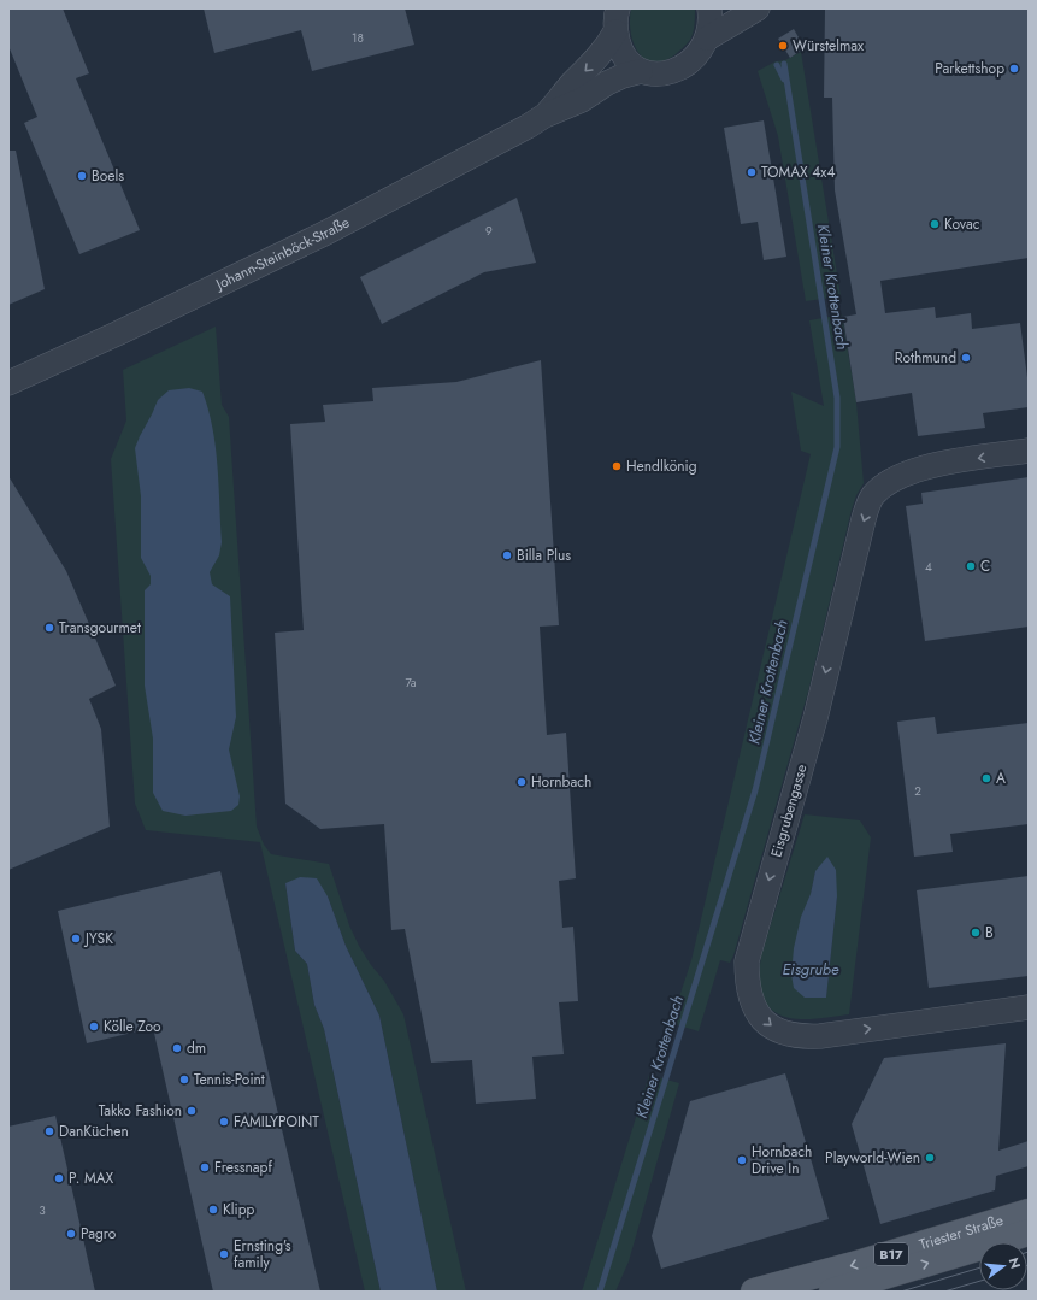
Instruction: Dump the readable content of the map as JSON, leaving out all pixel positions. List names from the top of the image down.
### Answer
{
  "streets": {
    "main road": ["Triester Straße", "B17"],
    "street": ["Johann-Steinböck-Straße", "Eisgrubengasse"]
  },
  "water": ["Kleiner Krottenbach", "Eisgrube"],
  "places": [
    "Würstelmax",
    "Parkettshop",
    "TOMAX 4x4",
    "Boels",
    "Kovac",
    "Rothmund",
    "Hendlkönig",
    "Billa Plus",
    "C",
    "Transgourmet",
    "A",
    "Hornbach",
    "B",
    "JYSK",
    "Kölle Zoo",
    "dm",
    "Tennis-Point",
    "Takko Fashion",
    "FAMILYPOINT",
    "DanKüchen",
    "Playworld-Wien",
    "Hornbach Drive In",
    "Fressnapf",
    "P. MAX",
    "Klipp",
    "Pagro",
    "Ernsting's family"
  ],
  "house_numbers": [
    "18",
    "9",
    "4",
    "7a",
    "2",
    "3"
  ],
  "north": "right"
}
